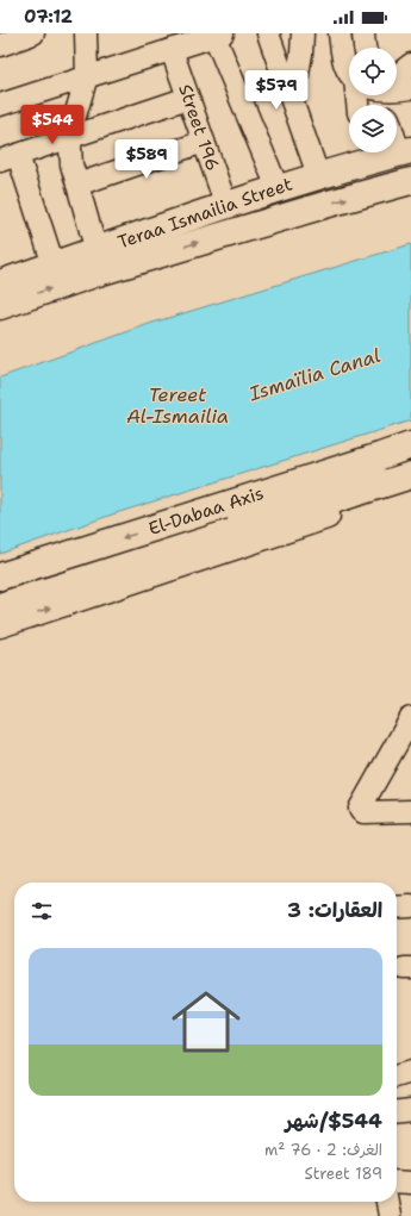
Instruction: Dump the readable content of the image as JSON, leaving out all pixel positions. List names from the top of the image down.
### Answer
{
  "streets": {
    "main road": ["Teraa Ismailia Street", "El-Dabaa Axis"],
    "street": ["Street 196"]
  },
  "crossings": [
    ["Street 196", "Teraa Ismailia Street"]
  ],
  "water": ["Ismaïlia Canal", "Tereet Al-Ismailia"],
  "page": {
    "status": "07:12",
    "price": ["$579", "$544", "$589"],
    "heading": "العقارات: 3",
    "list": [
      {
        "name": "$544/شهر",
        "note": "الغرف: 2 · 76 m² · Street 189"
      }
    ]
  }
}
